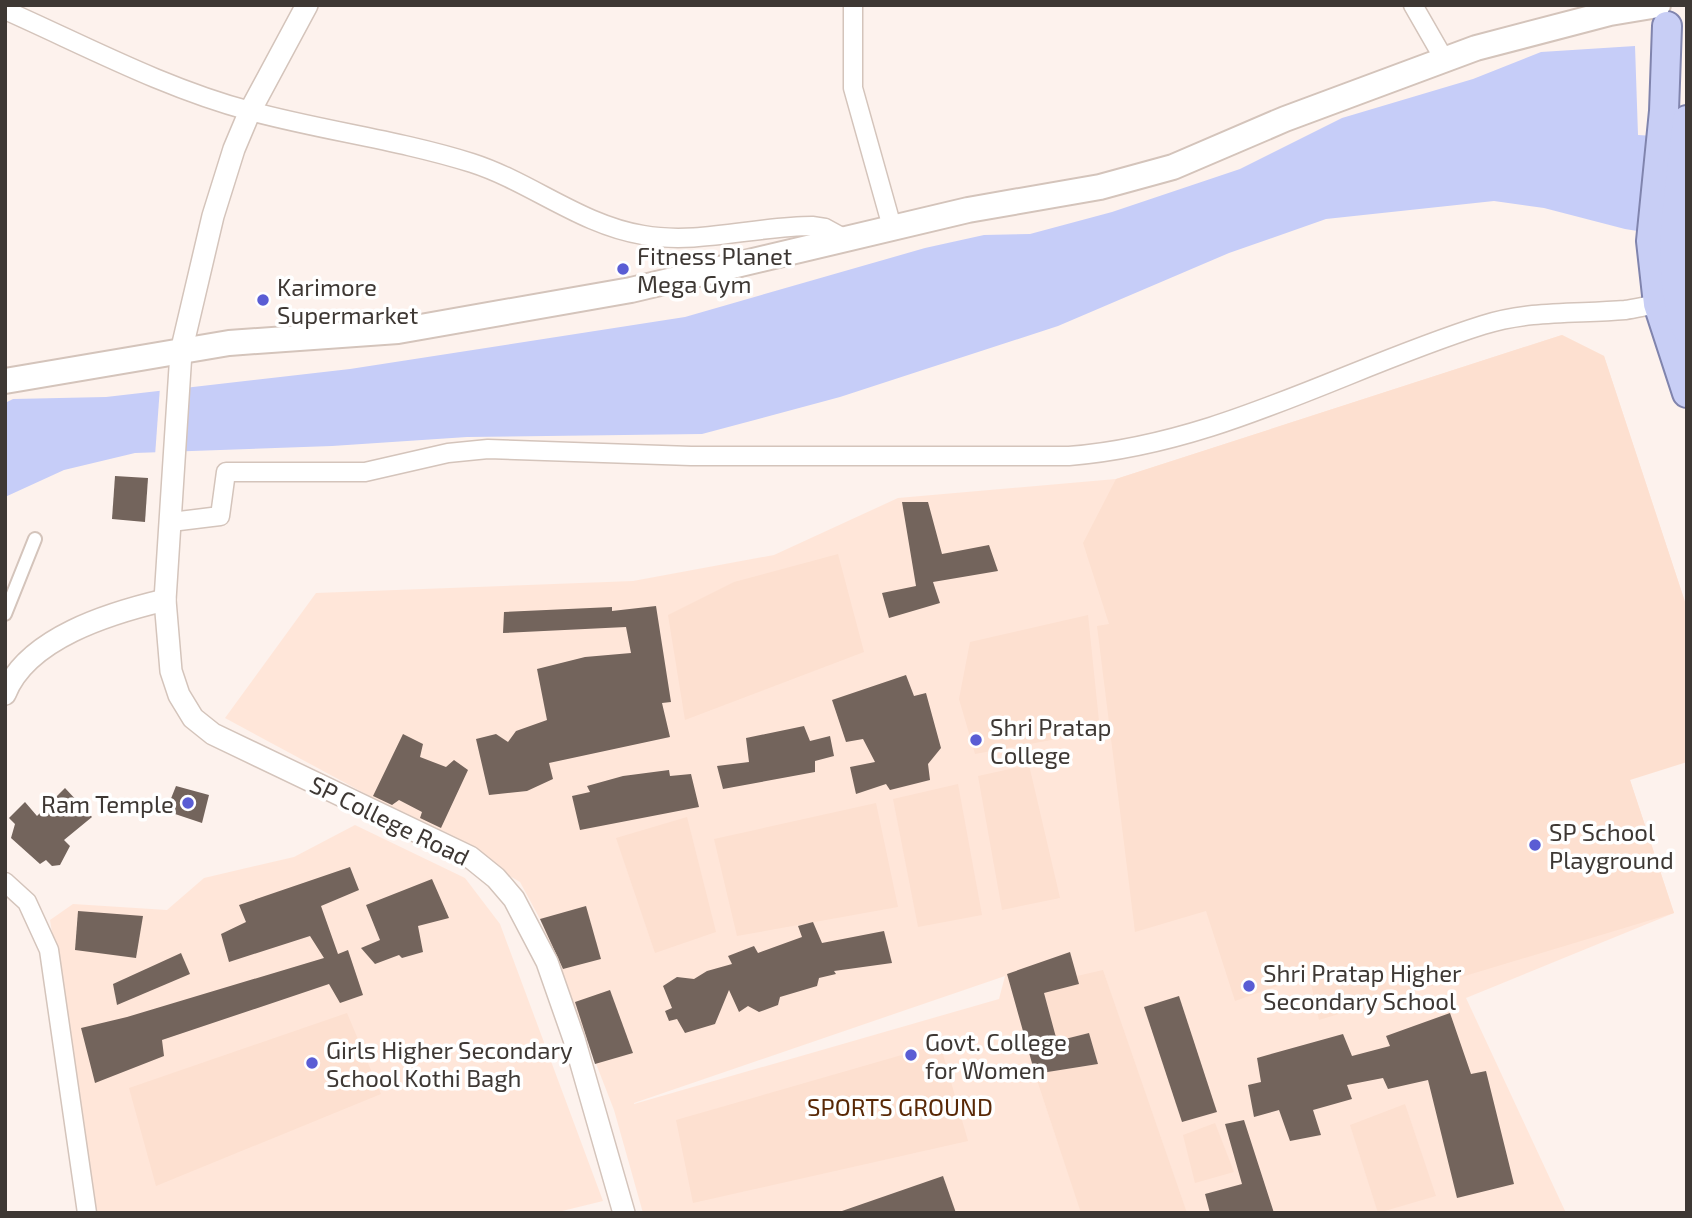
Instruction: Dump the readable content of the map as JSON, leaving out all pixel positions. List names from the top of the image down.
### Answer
{
  "streets": {
    "street": ["SP College Road"]
  },
  "parks": ["SPORTS GROUND"],
  "places": [
    "Fitness Planet Mega Gym",
    "Karimore Supermarket",
    "Shri Pratap College",
    "Ram Temple",
    "SP School Playground",
    "Shri Pratap Higher Secondary School",
    "Govt. College for Women",
    "Girls Higher Secondary School Kothi Bagh"
  ]
}
